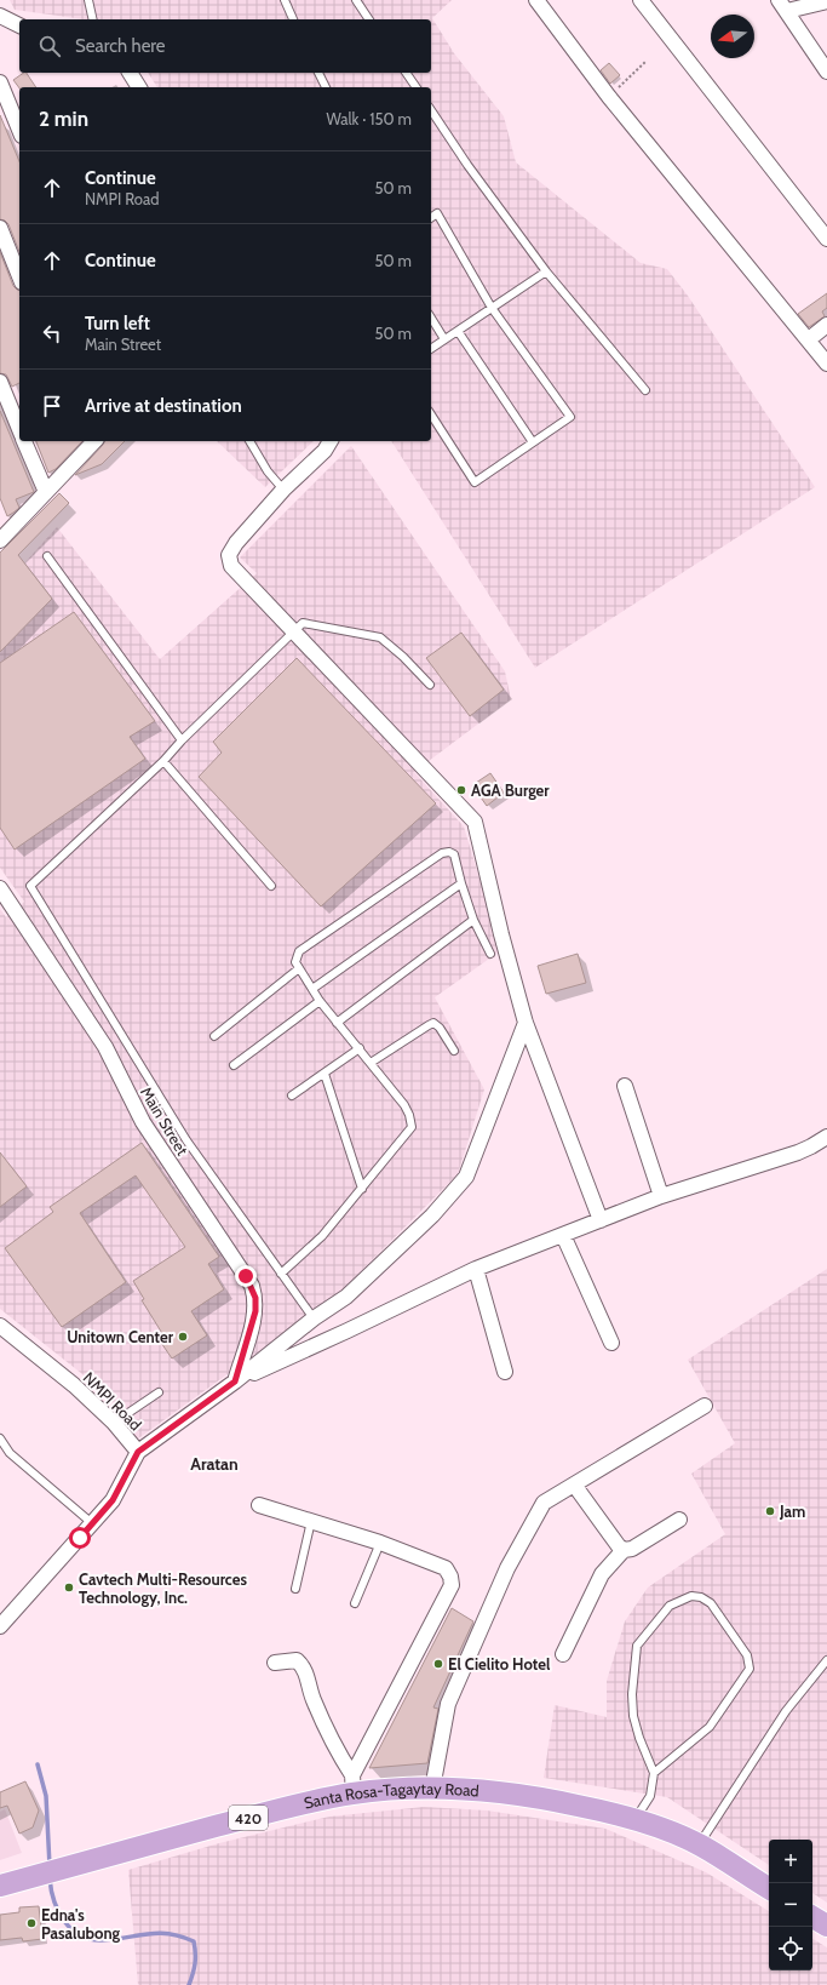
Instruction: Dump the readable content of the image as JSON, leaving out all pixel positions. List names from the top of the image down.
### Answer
{
  "streets": {
    "main road": ["Santa Rosa-Tagaytay Road", "420"],
    "street": ["Main Street", "NMPI Road"]
  },
  "districts": ["Aratan"],
  "places": [
    "AGA Burger",
    "Unitown Center",
    "Jam",
    "Cavtech Multi-Resources Technology, Inc.",
    "El Cielito Hotel",
    "Edna's Pasalubong"
  ],
  "north": "left",
  "page": {
    "search": "Search here",
    "heading": ["2 min", "Walk · 150 m"],
    "list": [
      ["Continue", "NMPI Road", "50 m"],
      ["Continue", "50 m"],
      ["Turn left", "Main Street", "50 m"],
      "Arrive at destination"
    ],
    "map_buttons": ["+", "−"]
  }
}
